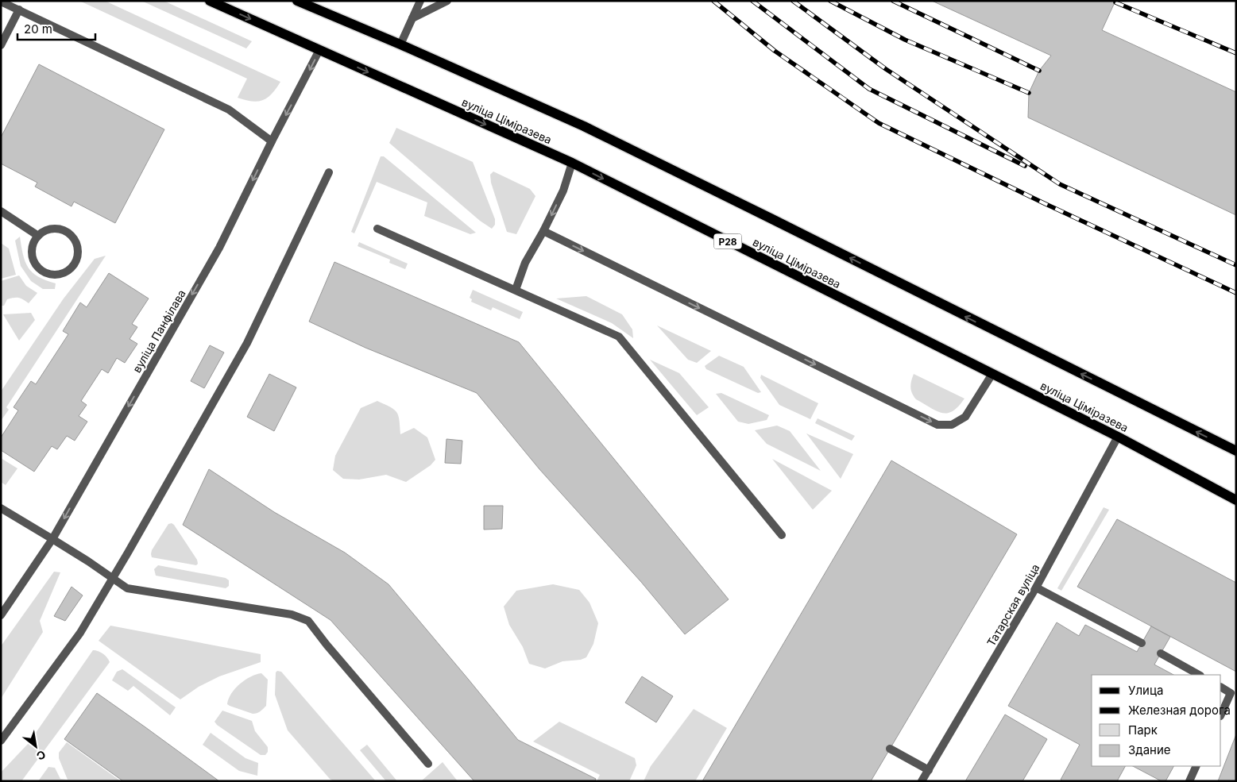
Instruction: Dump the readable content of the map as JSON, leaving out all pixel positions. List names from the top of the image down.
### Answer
{
  "streets": {
    "main road": ["вуліца Ціміразева", "Р28"],
    "street": ["вуліца Панфілава", "Татарская вуліца"]
  },
  "crossings": [
    ["вуліца Ціміразева", "вуліца Панфілава"],
    ["вуліца Ціміразева", "Татарская вуліца"]
  ],
  "legend": [
    "Улица",
    "Железная дорога",
    "Парк",
    "Здание"
  ],
  "scale_bar": "20 m",
  "north": "bottom right"
}
